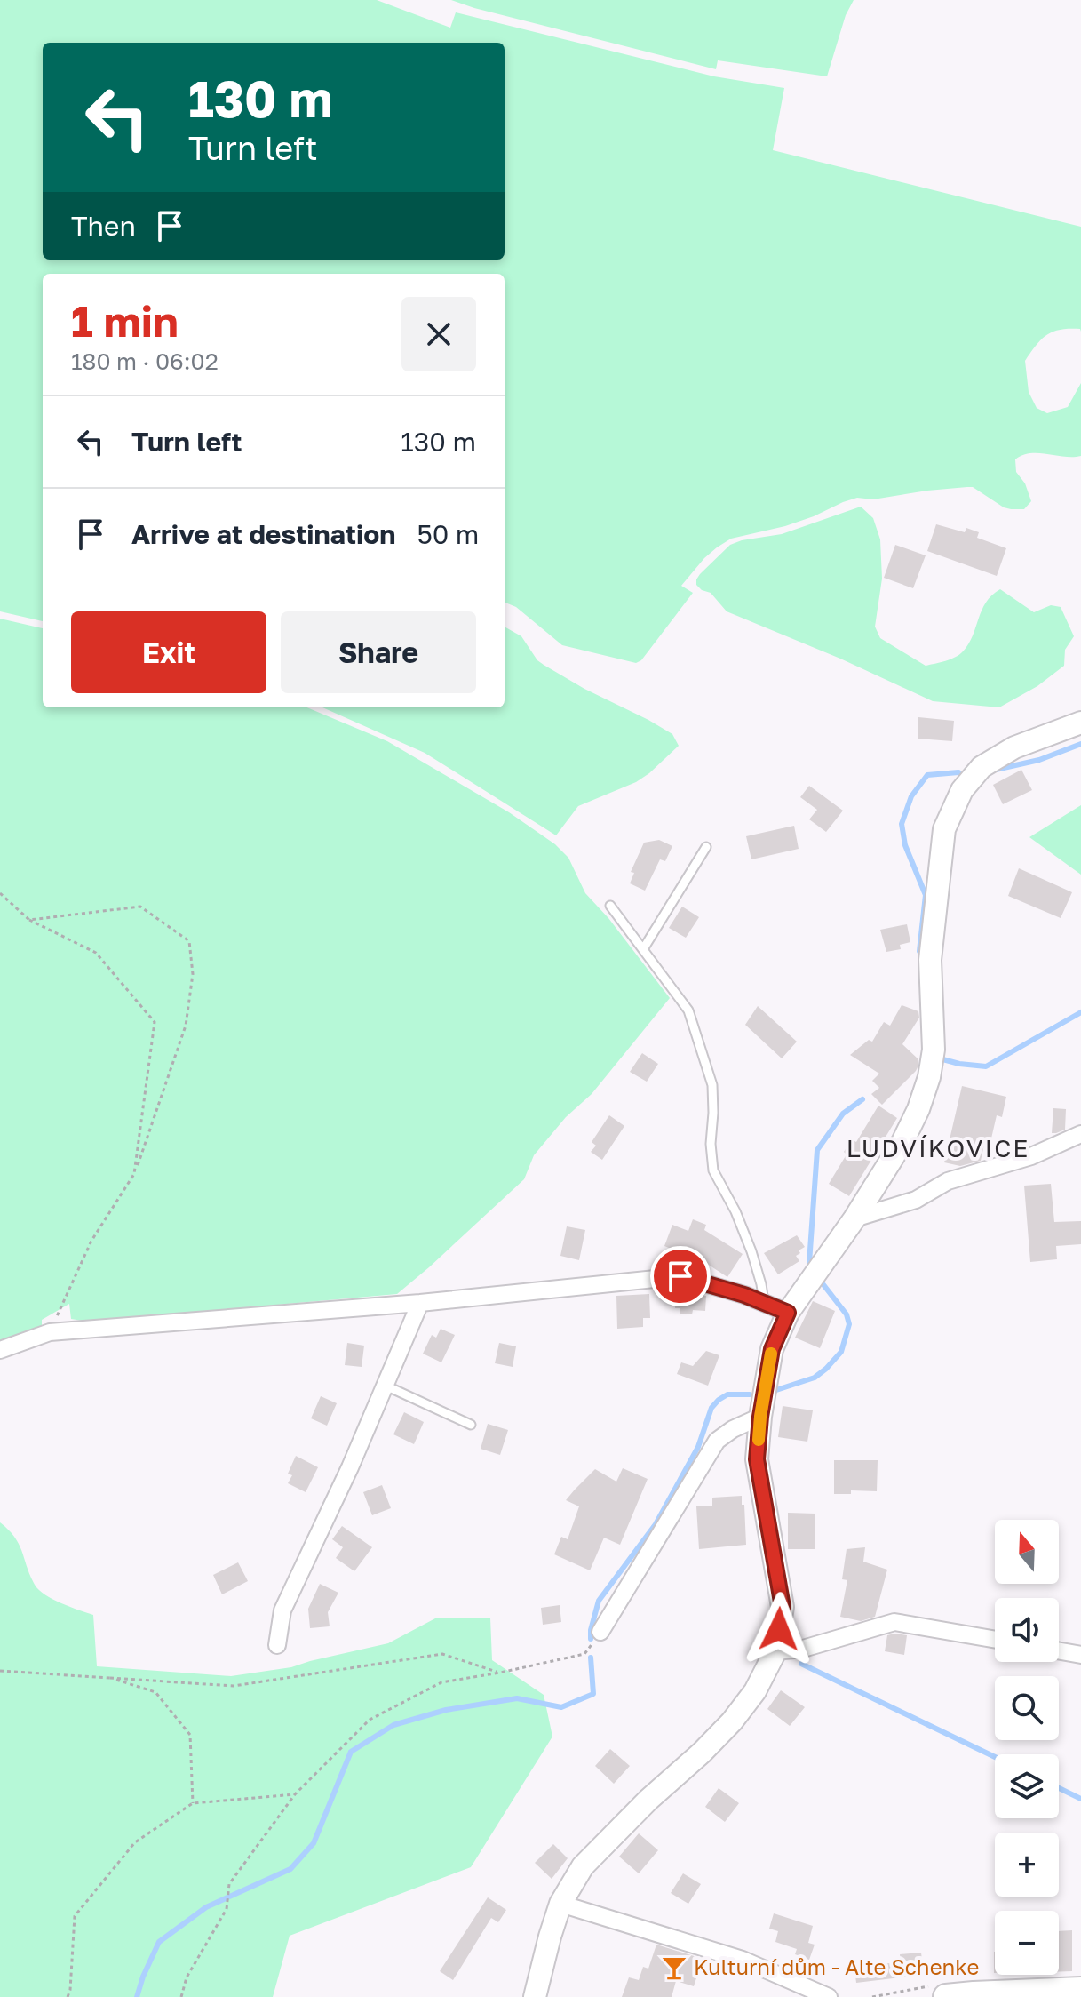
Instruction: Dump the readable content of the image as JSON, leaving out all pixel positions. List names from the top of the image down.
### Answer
{
  "districts": ["LUDVÍKOVICE"],
  "places": {
    "bar": ["Kulturní dům - Alte Schenke"]
  },
  "north": "top",
  "page": {
    "turn": ["130 m", "Turn left"],
    "then": "Then",
    "heading": ["1 min", "180 m · 06:02"],
    "list": [
      {
        "name": "Turn left",
        "value": "130 m"
      },
      {
        "name": "Arrive at destination",
        "value": "50 m"
      }
    ],
    "buttons": ["Exit", "Share"],
    "map_buttons": ["+", "−"]
  }
}
